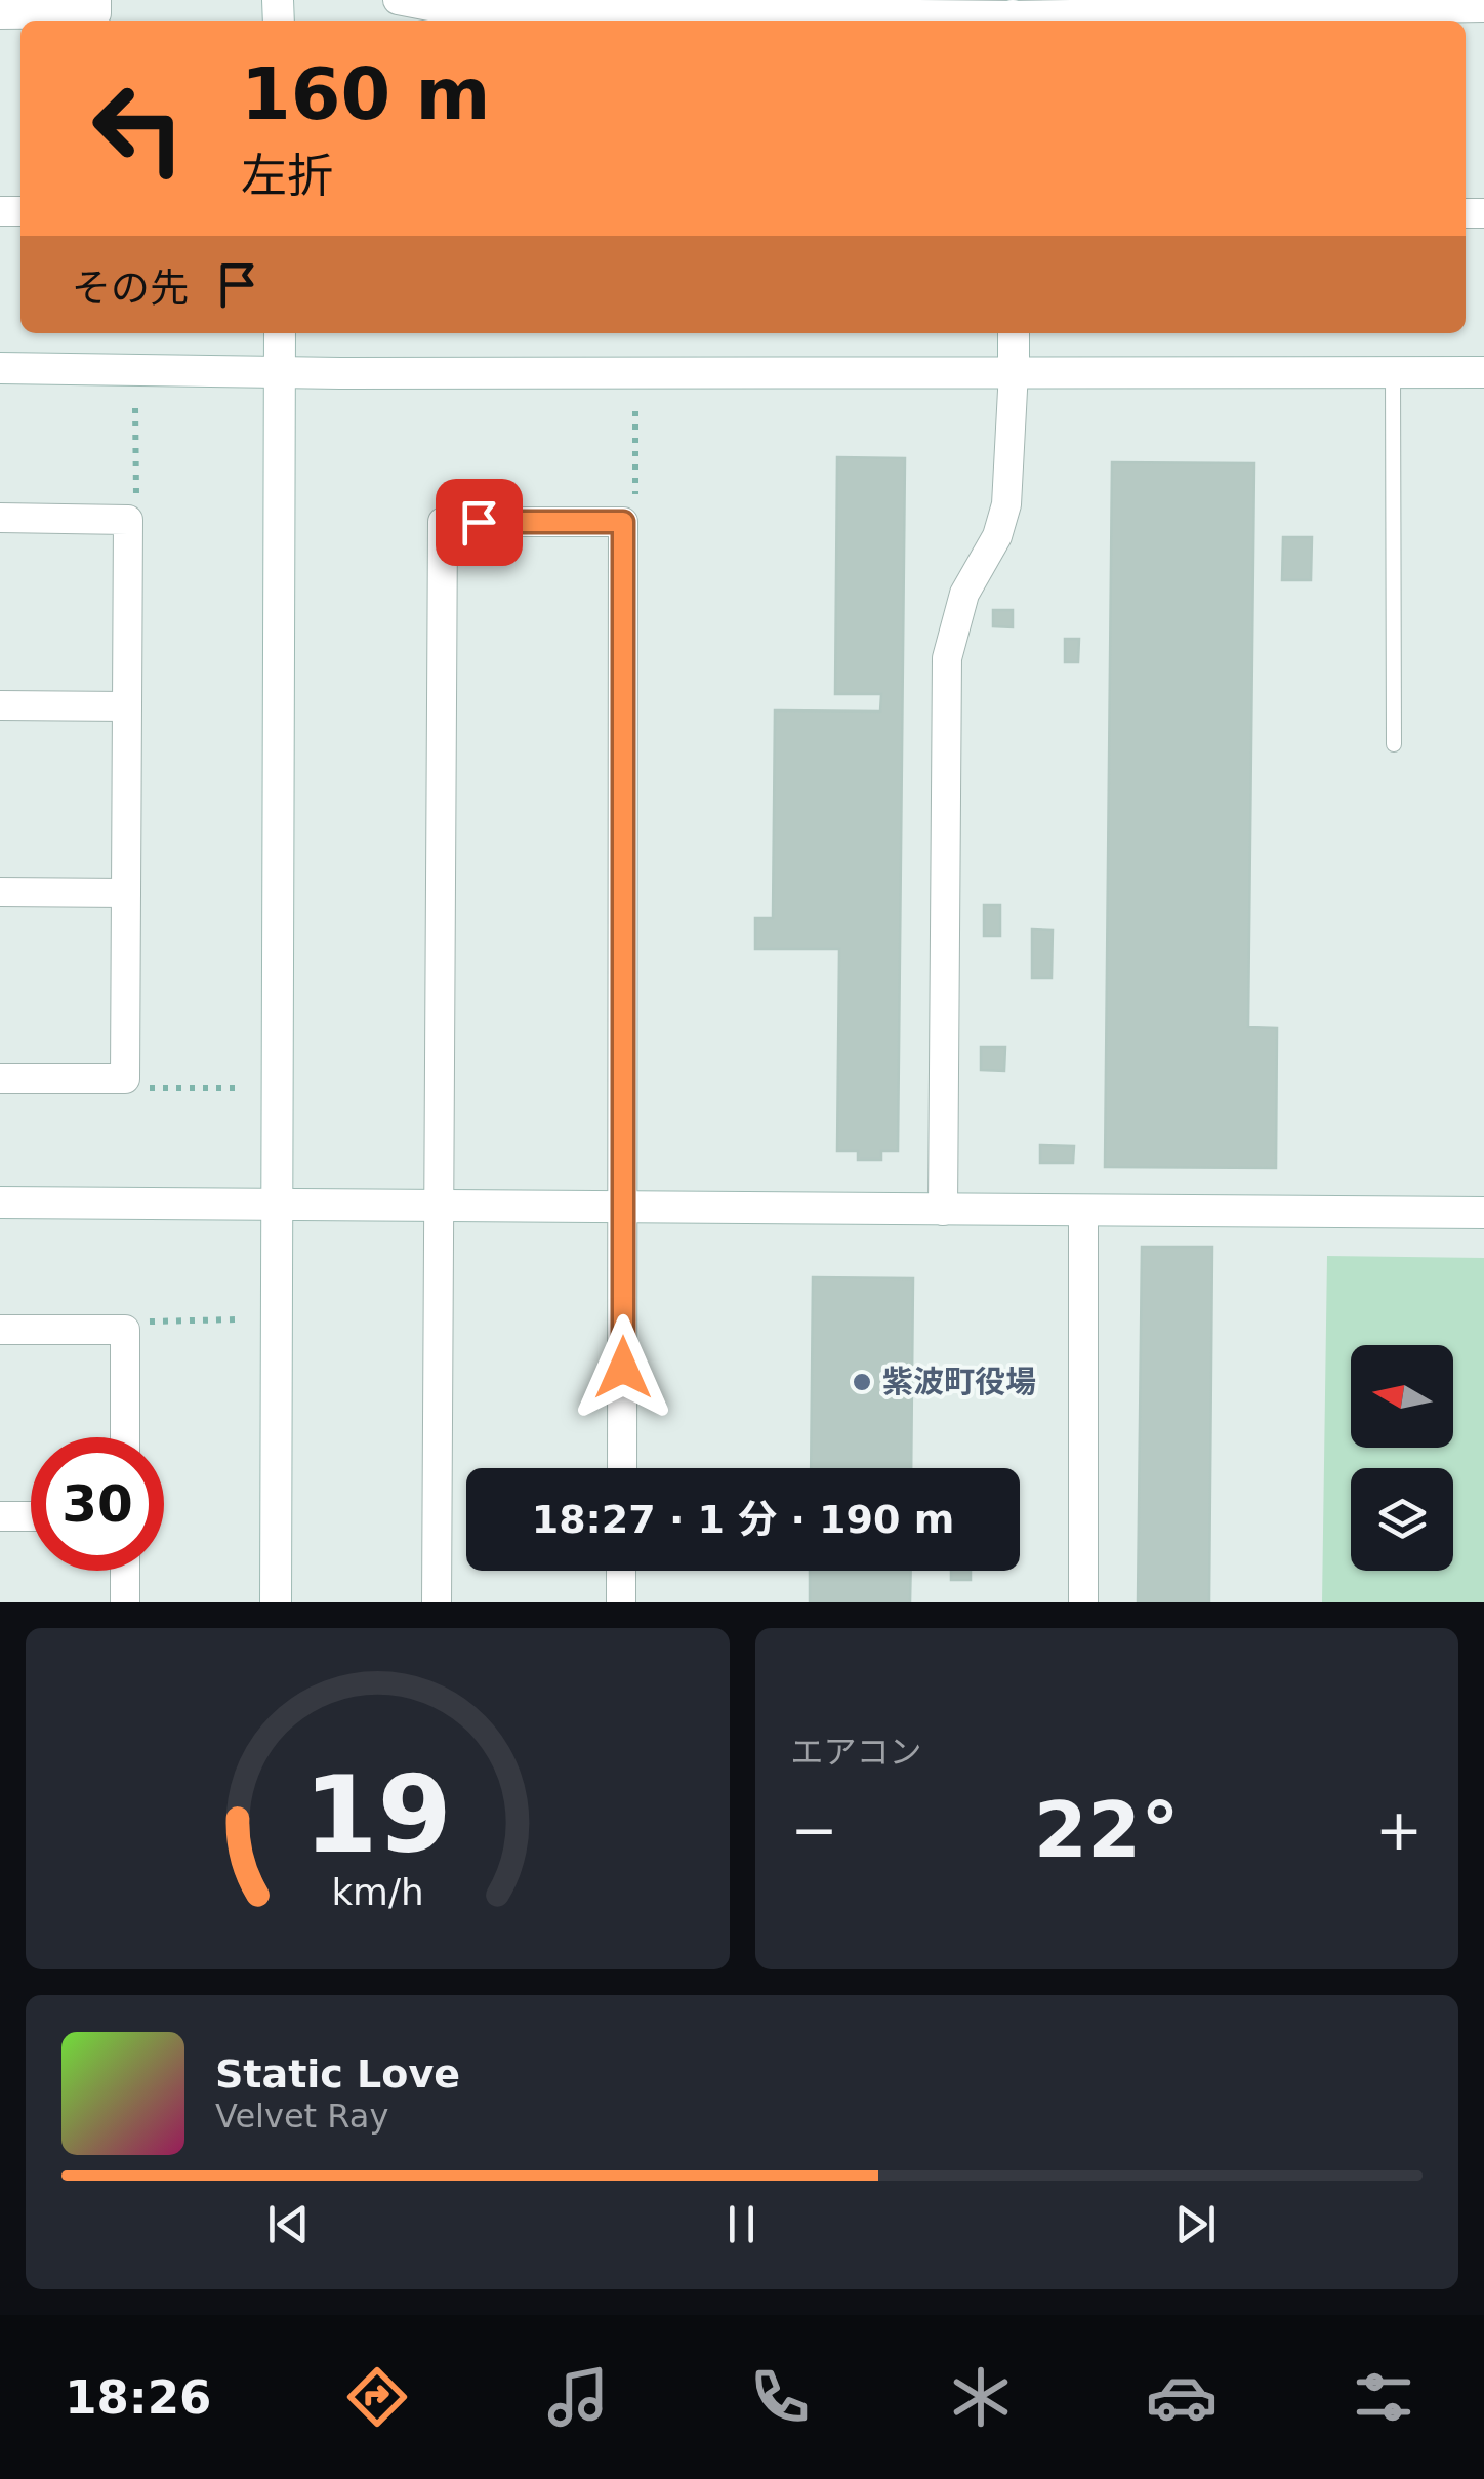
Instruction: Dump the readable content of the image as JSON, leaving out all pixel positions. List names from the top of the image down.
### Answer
{
  "places": ["紫波町役場"],
  "north": "left",
  "page": {
    "turn": ["160 m", "左折"],
    "then": "その先",
    "limit": "30",
    "trip": "18:27 · 1 分 · 190 m",
    "tile": "エアコン",
    "heat": ["−", "22°", "+"],
    "song": ["Static Love", "Velvet Ray"],
    "tabs": "18:26",
    "gauge": ["19", "km/h"]
  }
}
